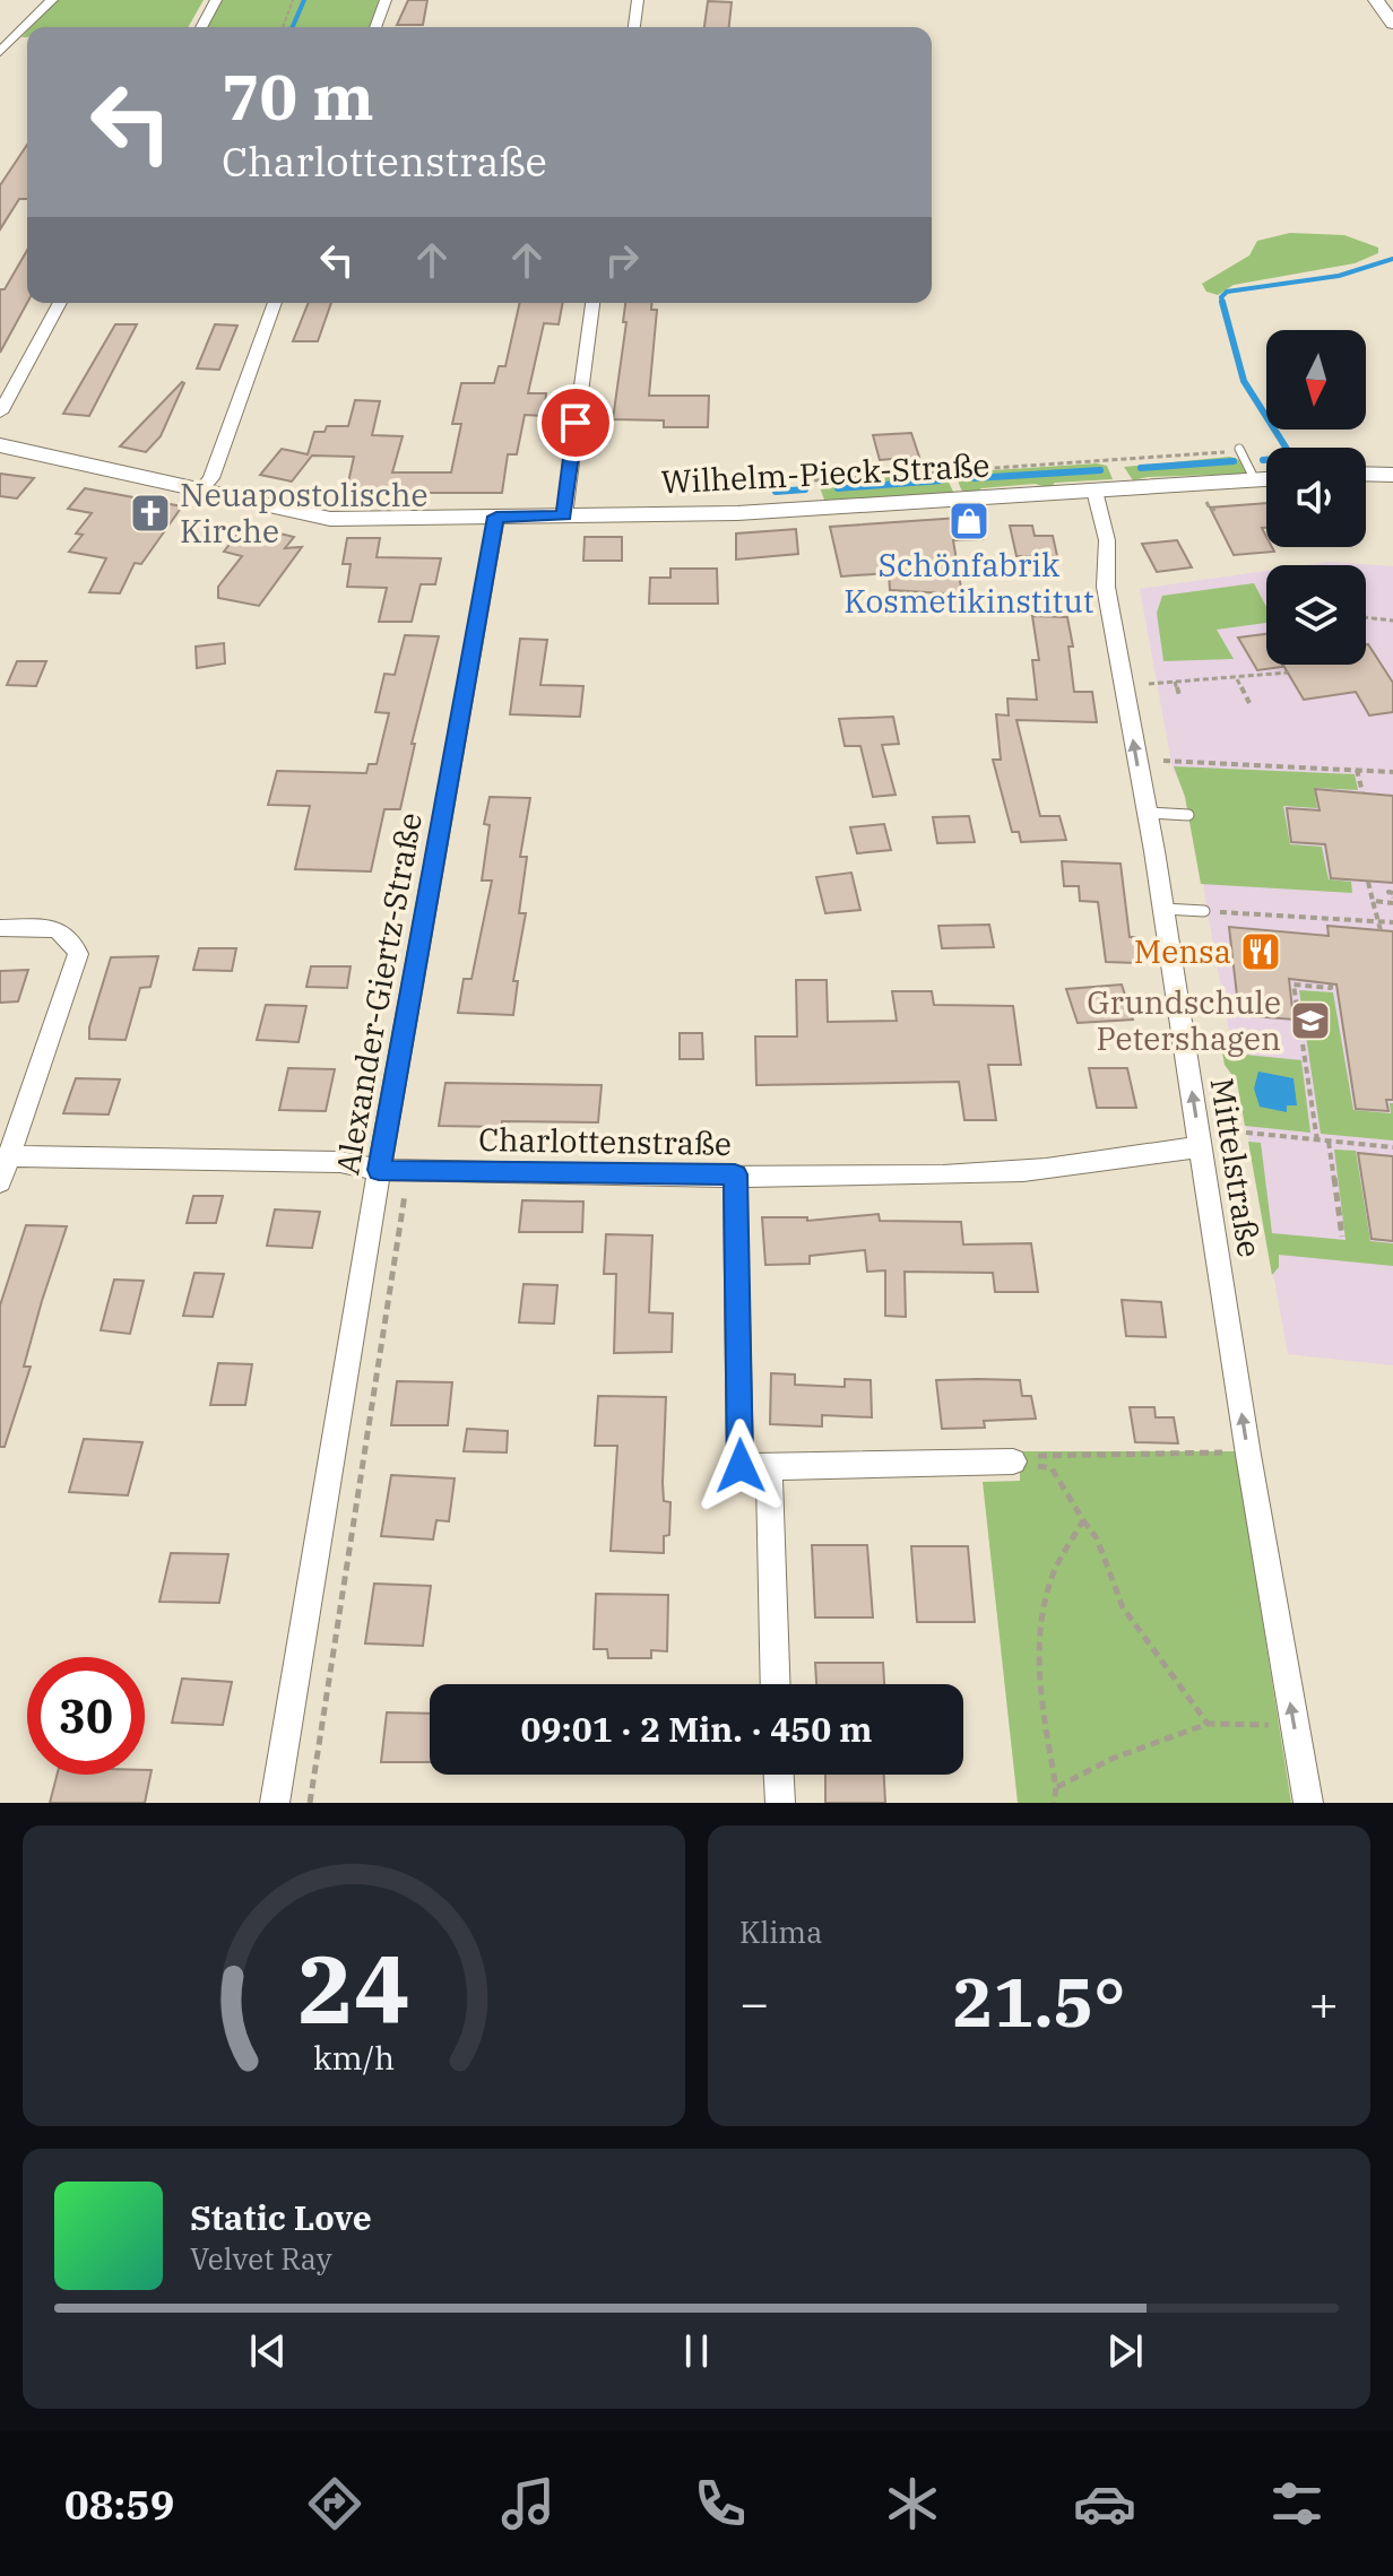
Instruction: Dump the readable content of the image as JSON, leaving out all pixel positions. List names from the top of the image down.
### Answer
{
  "streets": {
    "street": [
      "Wilhelm-Pieck-Straße",
      "Alexander-Giertz-Straße",
      "Charlottenstraße",
      "Mittelstraße"
    ]
  },
  "crossings": [
    ["Wilhelm-Pieck-Straße", "Alexander-Giertz-Straße"],
    ["Wilhelm-Pieck-Straße", "Mittelstraße"],
    ["Alexander-Giertz-Straße", "Charlottenstraße"],
    ["Charlottenstraße", "Mittelstraße"]
  ],
  "one_way": ["Mittelstraße"],
  "places": {
    "church": ["Neuapostolische Kirche"],
    "shop": ["Schönfabrik Kosmetikinstitut"],
    "restaurant": ["Mensa"],
    "school or university": ["Grundschule Petershagen"]
  },
  "north": "bottom",
  "page": {
    "turn": ["70 m", "Charlottenstraße"],
    "limit": "30",
    "trip": "09:01 · 2 Min. · 450 m",
    "tile": "Klima",
    "heat": ["−", "21.5°", "+"],
    "song": ["Static Love", "Velvet Ray"],
    "tabs": "08:59",
    "gauge": ["24", "km/h"]
  }
}
